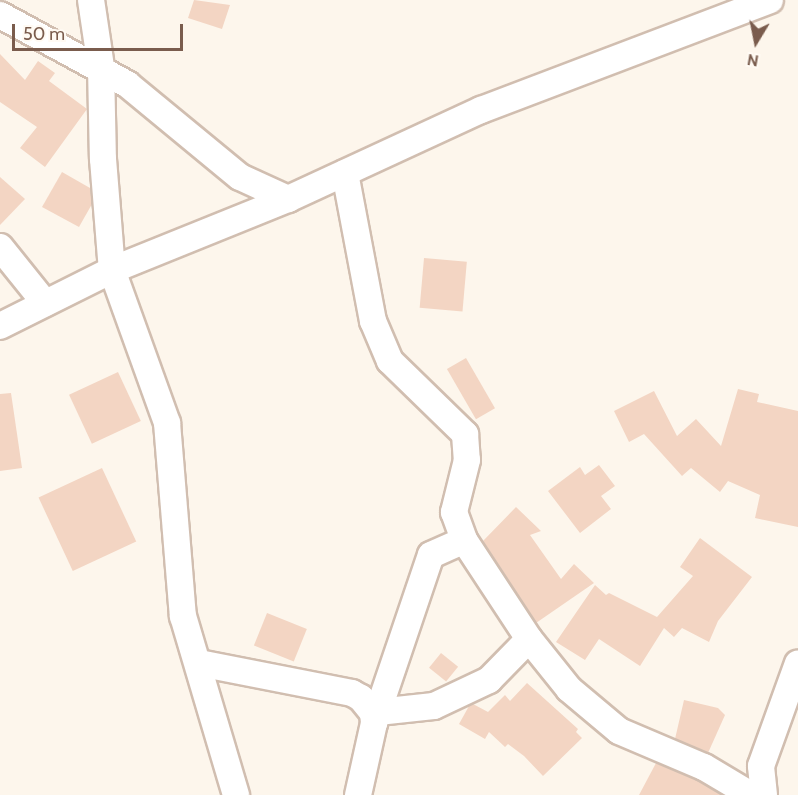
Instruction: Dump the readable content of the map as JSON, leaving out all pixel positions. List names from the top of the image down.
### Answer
{
  "scale_bar": "50 m",
  "north": "bottom"
}
